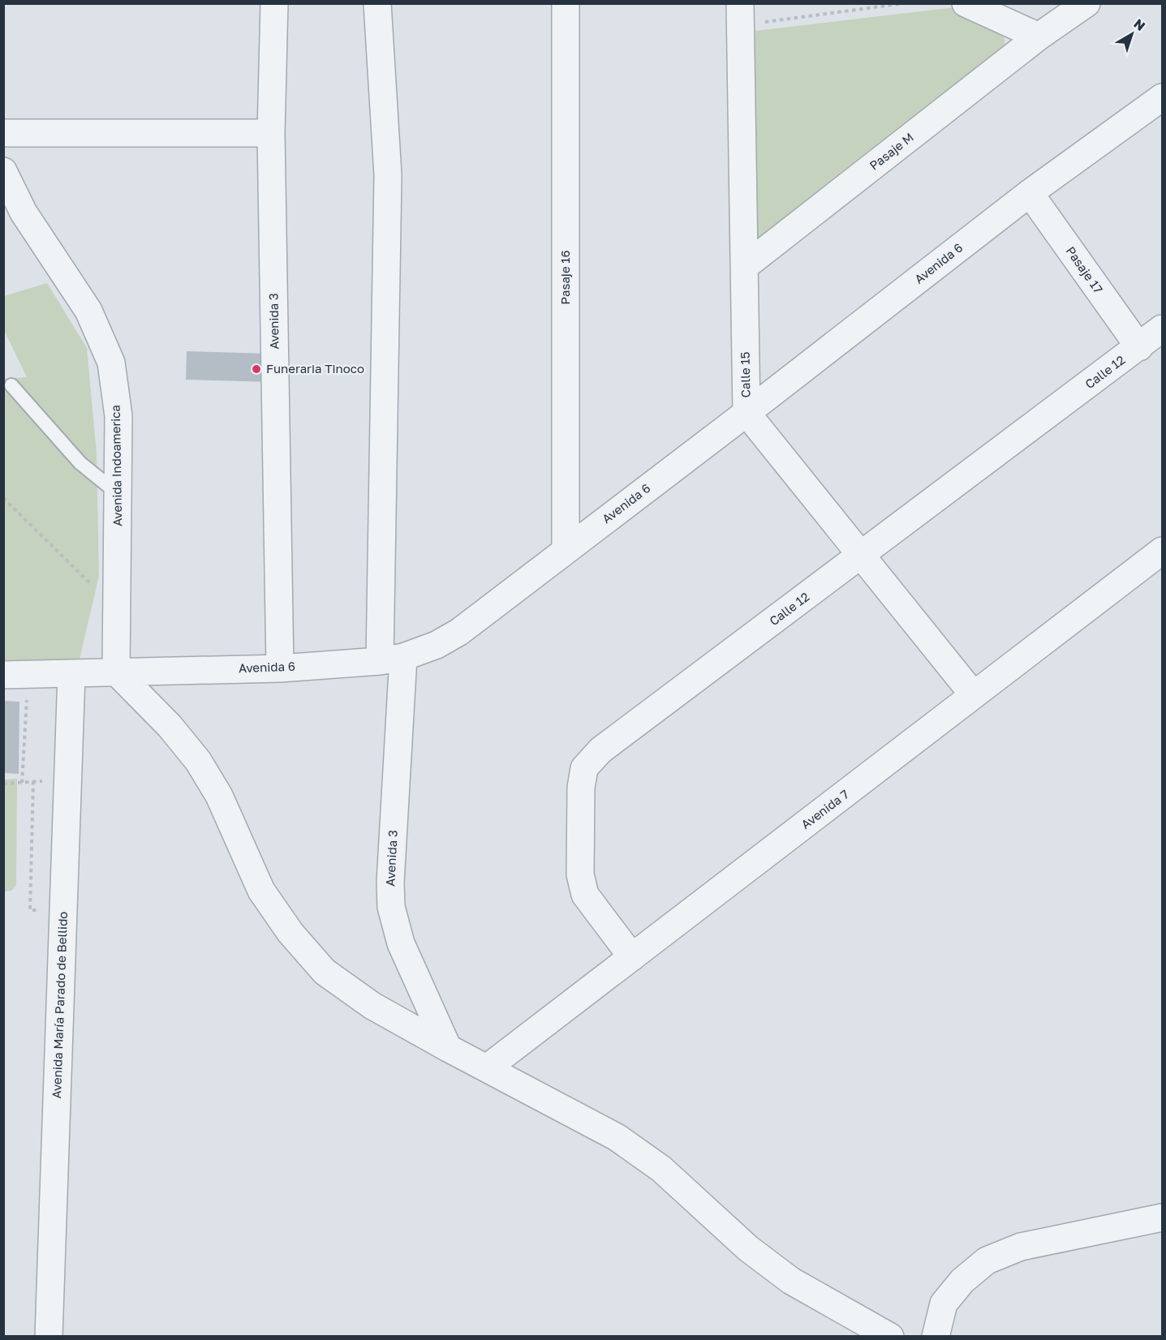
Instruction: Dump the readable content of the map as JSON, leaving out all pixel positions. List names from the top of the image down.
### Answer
{
  "streets": {
    "street": [
      "Pasaje M",
      "Avenida 6",
      "Pasaje 17",
      "Pasaje 16",
      "Avenida 3",
      "Calle 12",
      "Calle 15",
      "Avenida Indoamerica",
      "Avenida 7",
      "Avenida María Parado de Bellido"
    ]
  },
  "crossings": [
    ["Pasaje M", "Calle 15"],
    ["Avenida 6", "Pasaje 17"],
    ["Avenida 6", "Pasaje 16"],
    ["Avenida 6", "Avenida 3"],
    ["Avenida 6", "Calle 15"],
    ["Avenida 6", "Avenida Indoamerica"],
    ["Avenida 6", "Avenida María Parado de Bellido"],
    ["Pasaje 17", "Calle 12"],
    ["Calle 12", "Calle 15"],
    ["Calle 12", "Avenida 7"],
    ["Calle 15", "Avenida 7"]
  ],
  "places": ["Funeraria Tinoco"],
  "north": "top right"
}
